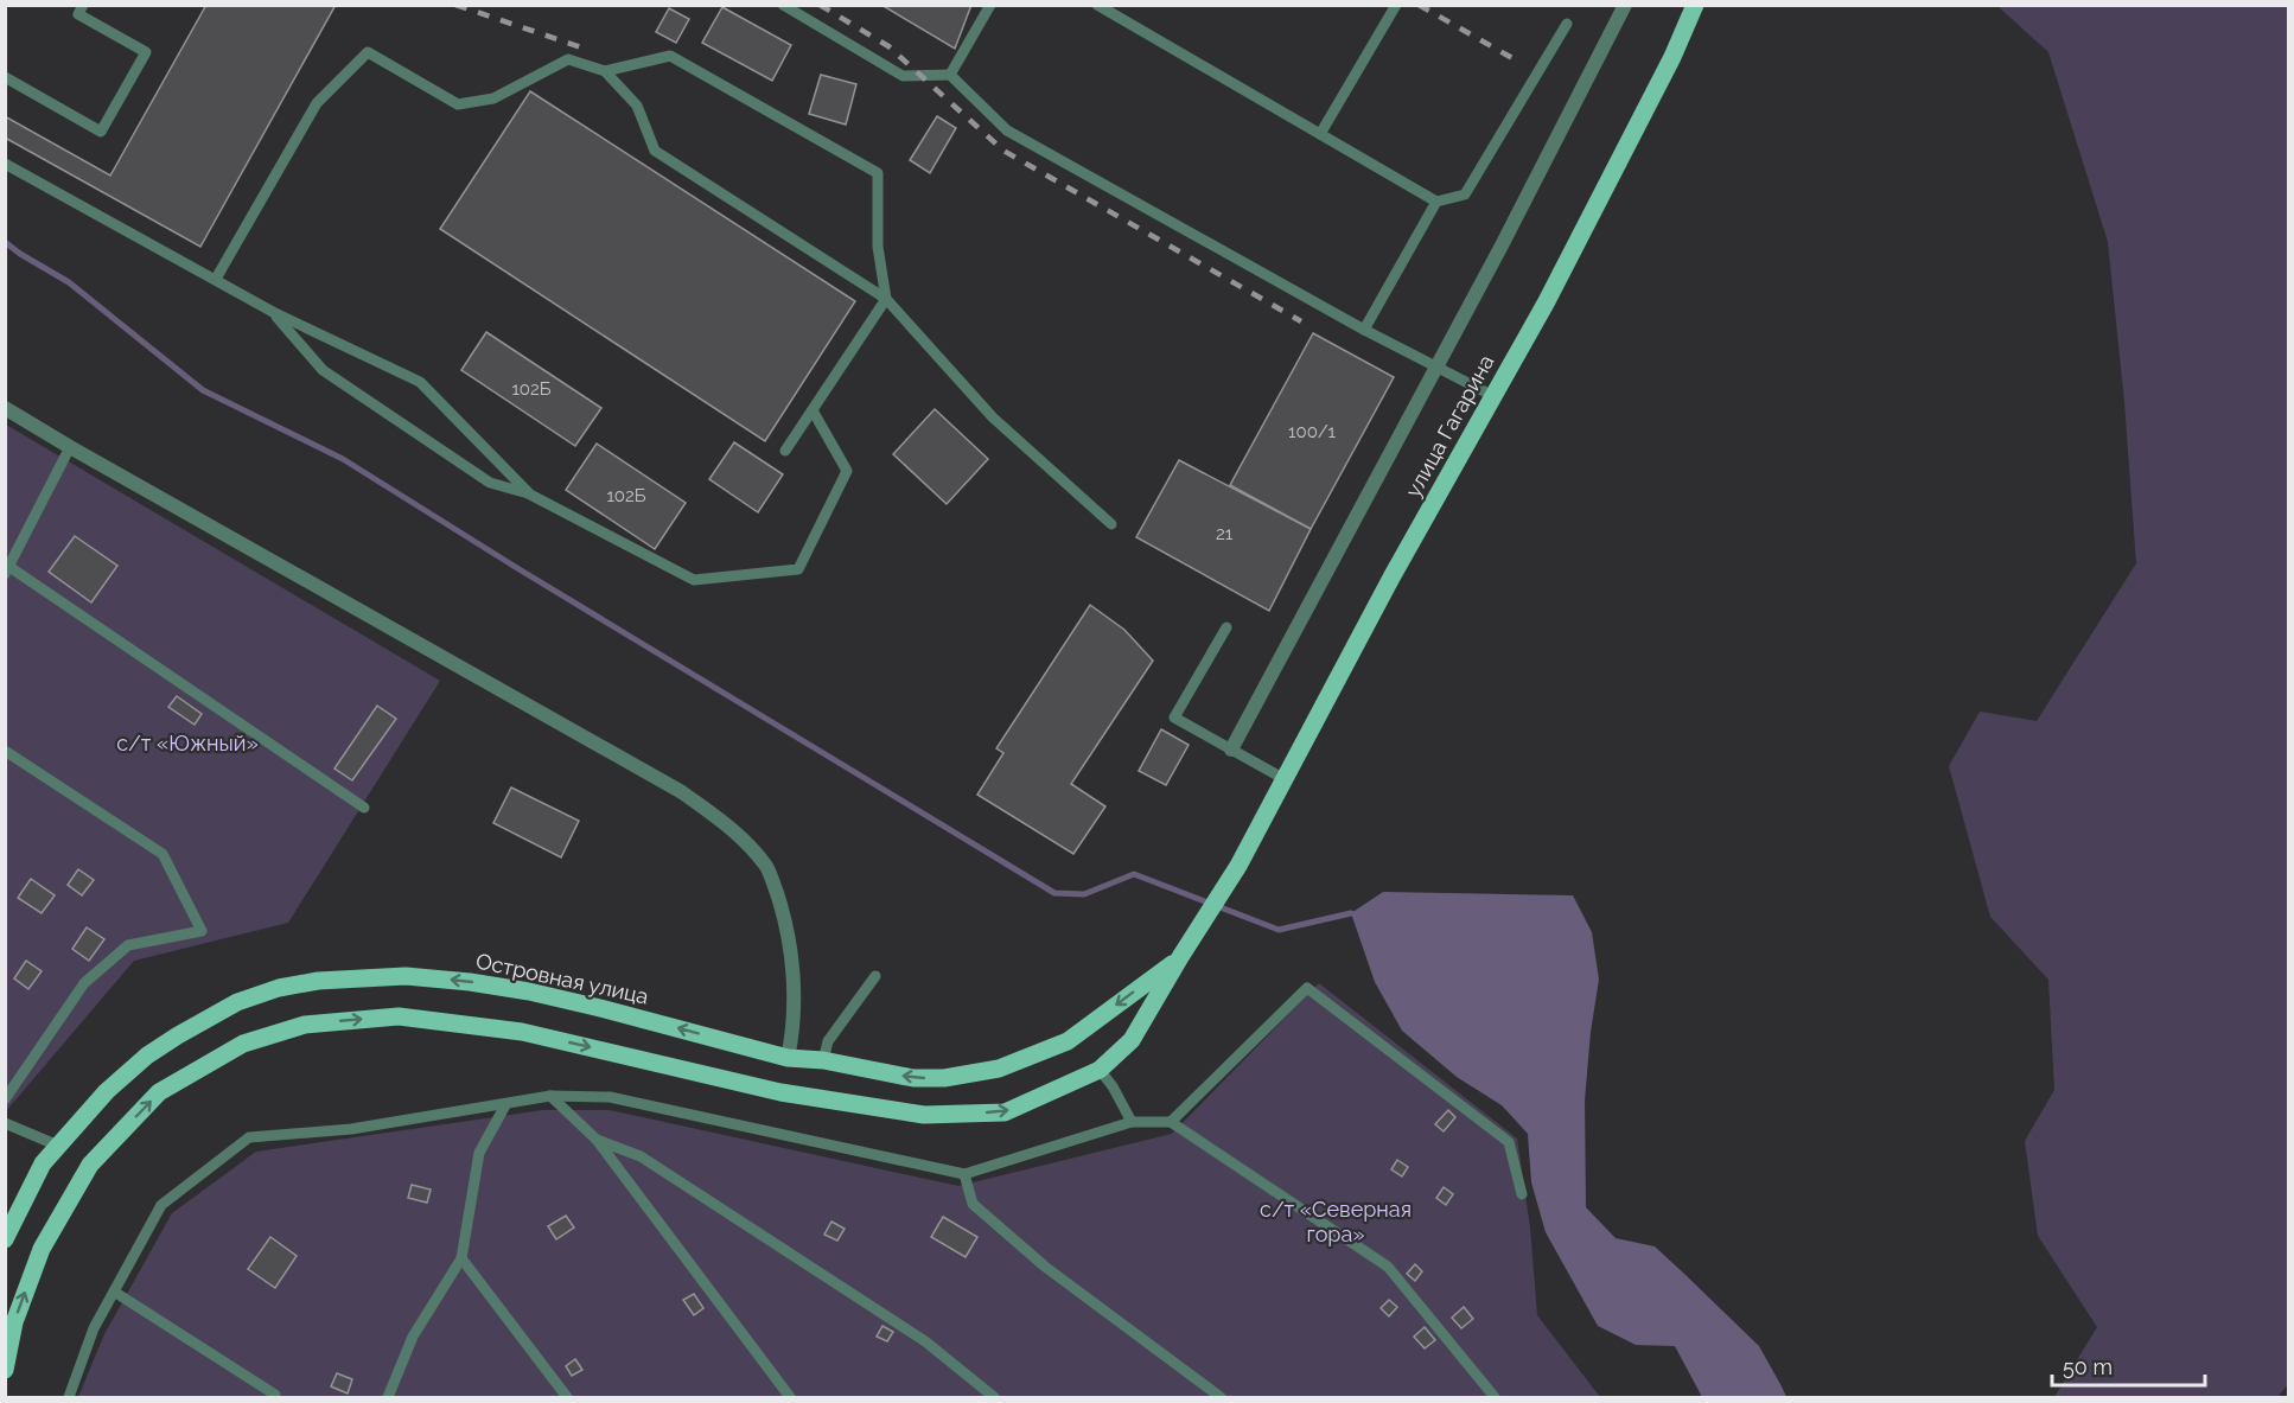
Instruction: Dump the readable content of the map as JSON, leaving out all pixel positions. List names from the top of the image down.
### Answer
{
  "streets": {
    "main road": ["улица Гагарина", "Островная улица"]
  },
  "crossings": [
    ["улица Гагарина", "Островная улица"]
  ],
  "one_way": ["Островная улица"],
  "parks": ["с/т «Южный»", "с/т «Северная гора»"],
  "house_numbers": [
    "102Б",
    "100/1",
    "102Б",
    "21"
  ],
  "scale_bar": "50 m"
}
